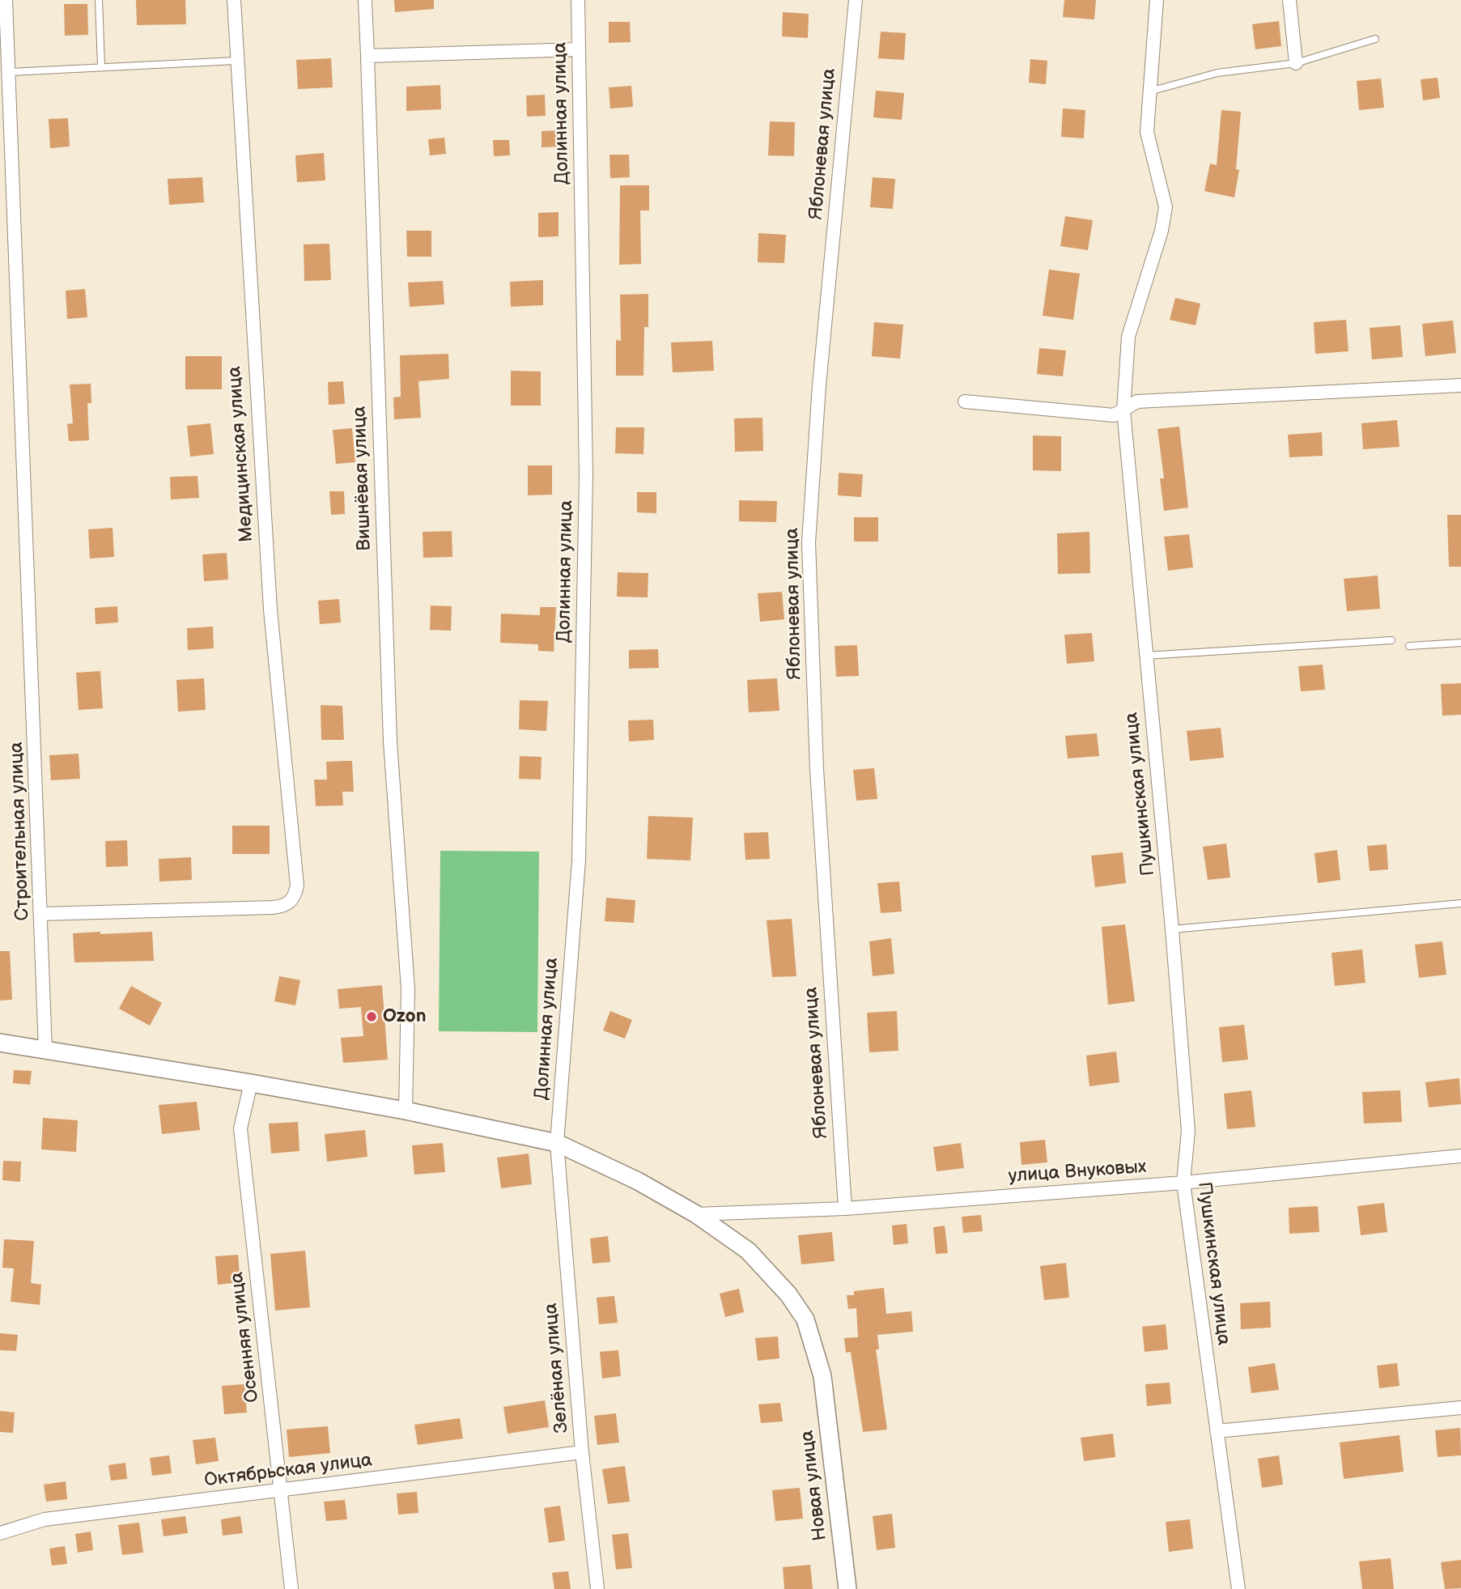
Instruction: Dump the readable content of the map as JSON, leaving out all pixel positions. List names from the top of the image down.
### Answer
{
  "streets": {
    "street": [
      "Долинная улица",
      "Яблоневая улица",
      "Медицинская улица",
      "Вишнёвая улица",
      "Пушкинская улица",
      "Строительная улица",
      "улица Внуковых",
      "Осенняя улица",
      "Зелёная улица",
      "Октябрьская улица",
      "Новая улица"
    ]
  },
  "crossings": [
    ["Долинная улица", "Зелёная улица"],
    ["Долинная улица", "Новая улица"],
    ["Яблоневая улица", "улица Внуковых"],
    ["Медицинская улица", "Строительная улица"],
    ["Вишнёвая улица", "Новая улица"],
    ["Пушкинская улица", "улица Внуковых"],
    ["Строительная улица", "Новая улица"],
    ["улица Внуковых", "Новая улица"],
    ["Осенняя улица", "Октябрьская улица"],
    ["Осенняя улица", "Новая улица"],
    ["Зелёная улица", "Октябрьская улица"],
    ["Зелёная улица", "Новая улица"]
  ],
  "places": ["Ozon"]
}
